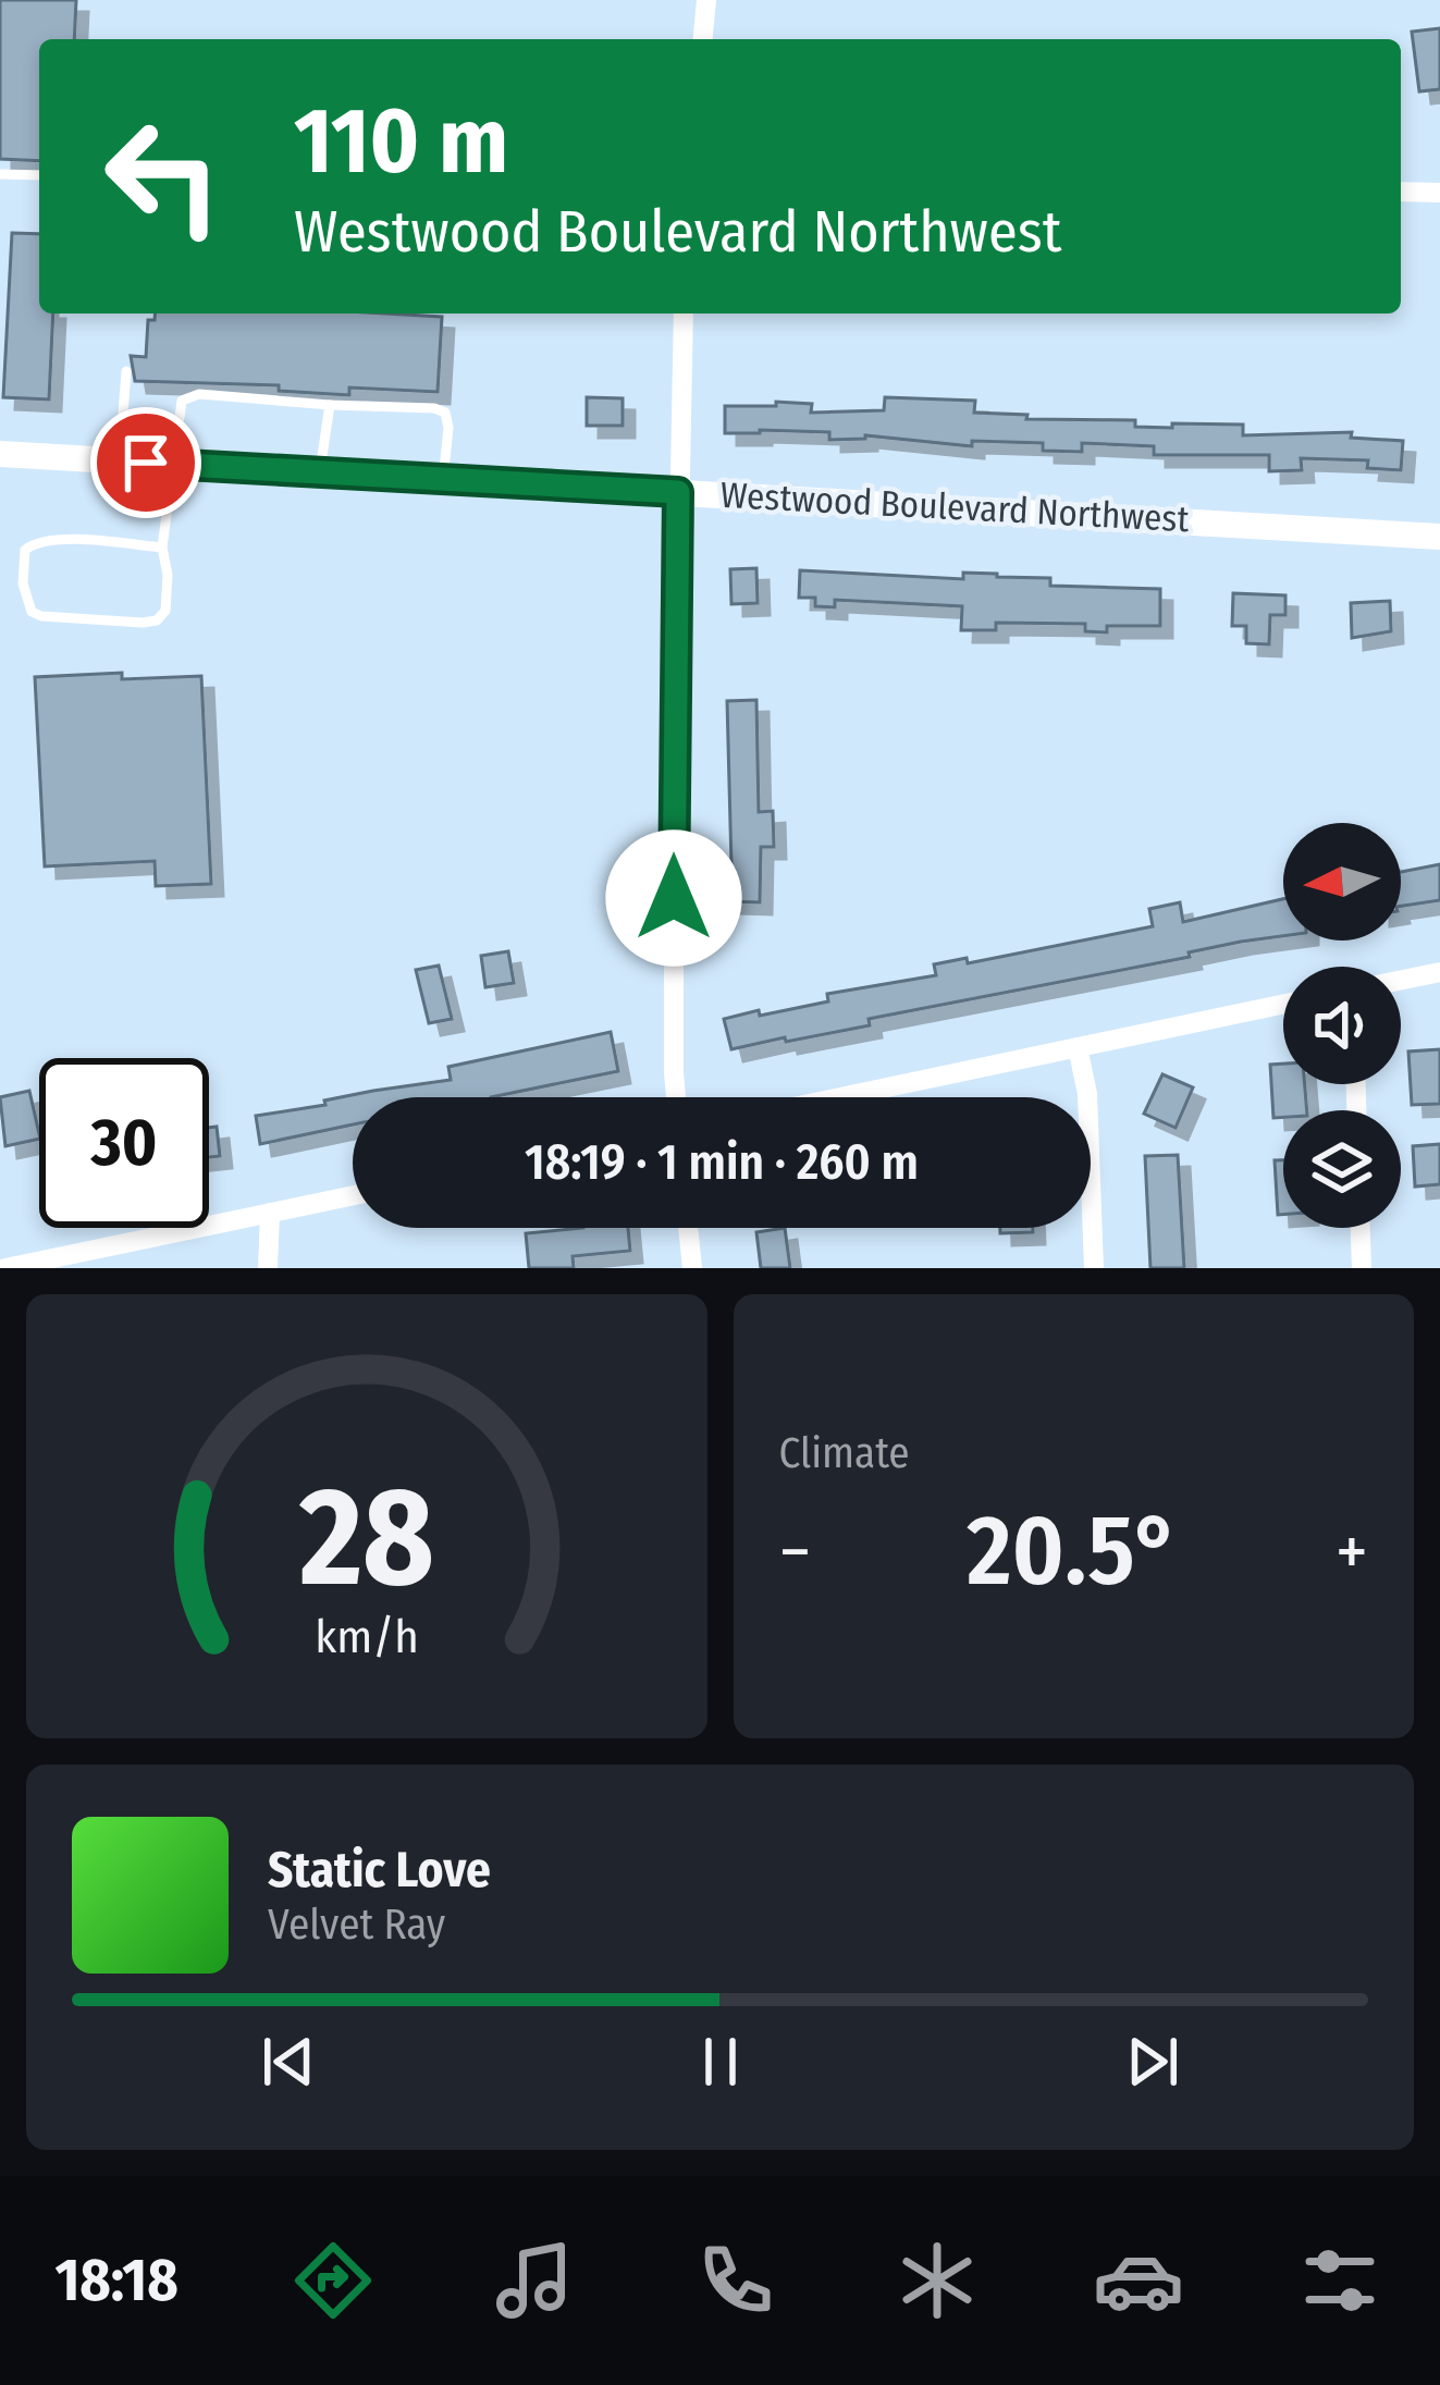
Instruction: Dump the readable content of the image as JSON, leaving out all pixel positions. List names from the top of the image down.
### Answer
{
  "streets": {
    "street": ["Westwood Boulevard Northwest"]
  },
  "north": "left",
  "page": {
    "turn": ["110 m", "Westwood Boulevard Northwest"],
    "limit": "30",
    "trip": "18:19 · 1 min · 260 m",
    "tile": "Climate",
    "heat": ["−", "20.5°", "+"],
    "song": ["Static Love", "Velvet Ray"],
    "tabs": "18:18",
    "gauge": ["28", "km/h"]
  }
}
